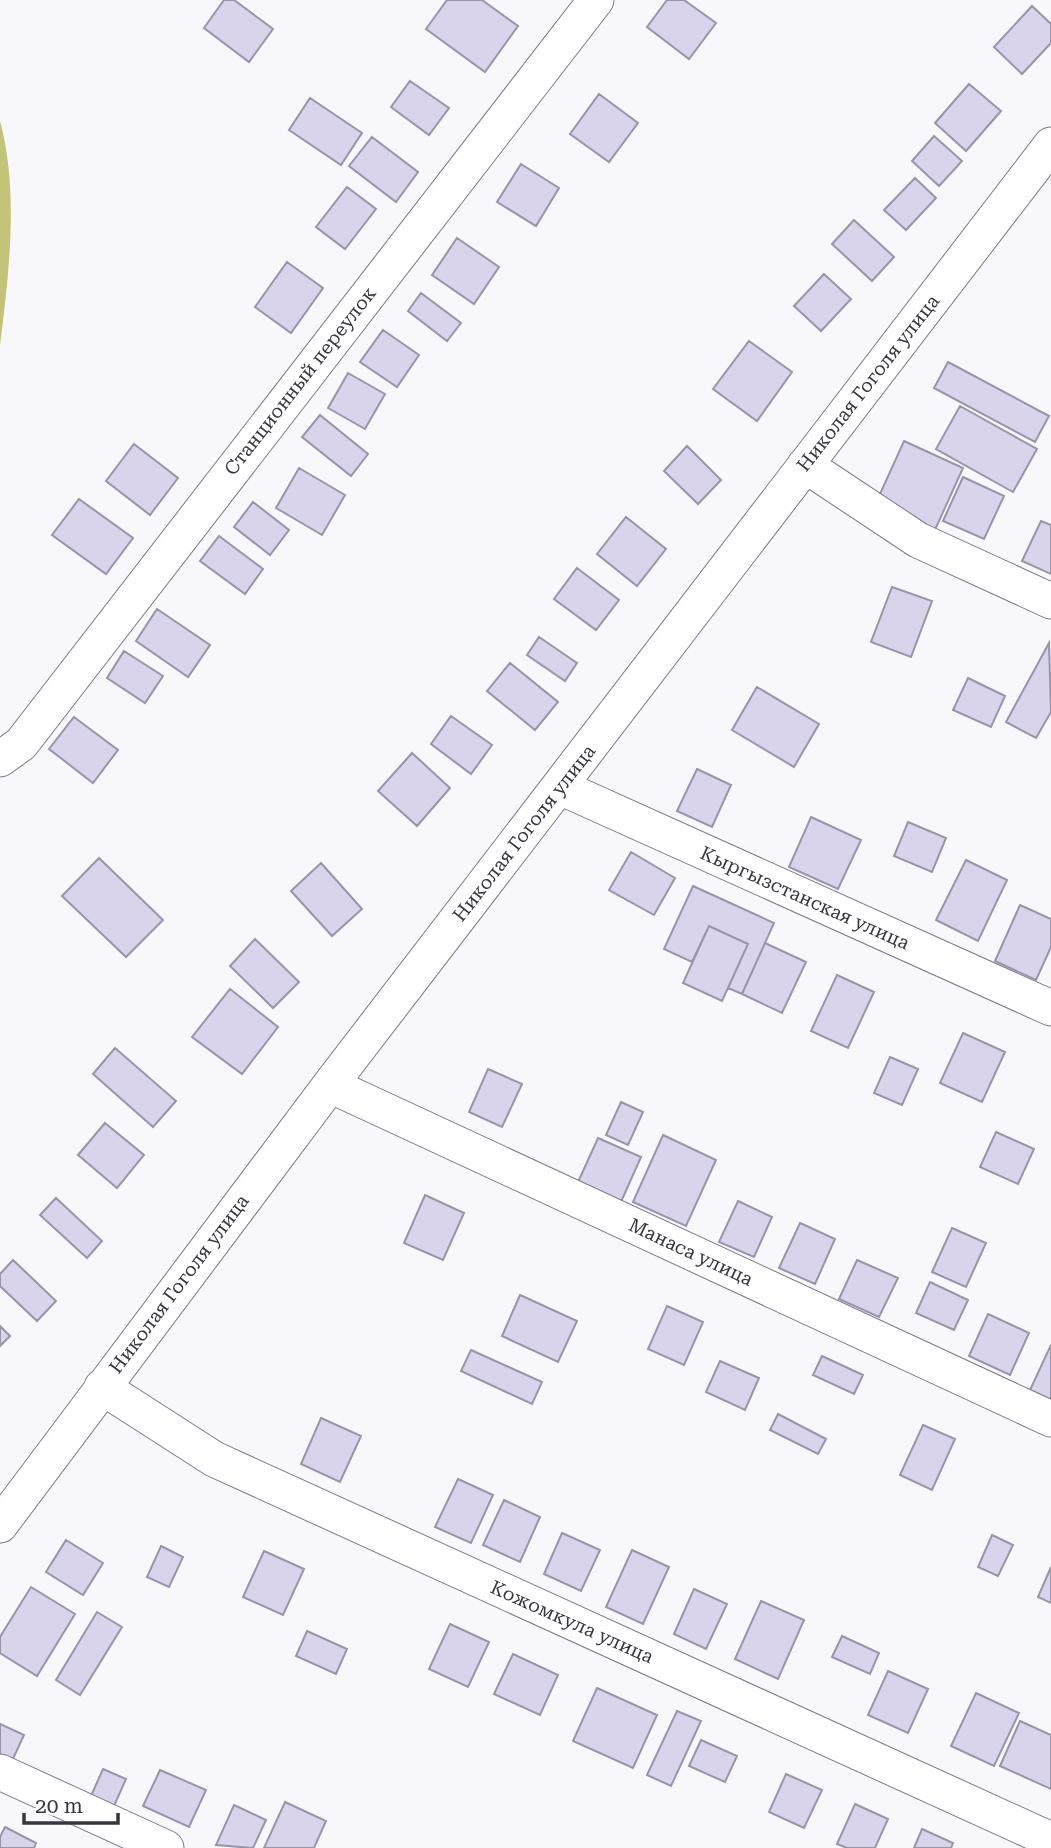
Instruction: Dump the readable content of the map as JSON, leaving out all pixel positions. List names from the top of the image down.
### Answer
{
  "streets": {
    "street": [
      "Станционный переулок",
      "Николая Гоголя улица",
      "Кыргызстанская улица",
      "Манаса улица",
      "Кожомкула улица"
    ]
  },
  "crossings": [
    ["Николая Гоголя улица", "Кыргызстанская улица"],
    ["Николая Гоголя улица", "Манаса улица"],
    ["Николая Гоголя улица", "Кожомкула улица"]
  ],
  "scale_bar": "20 m"
}
